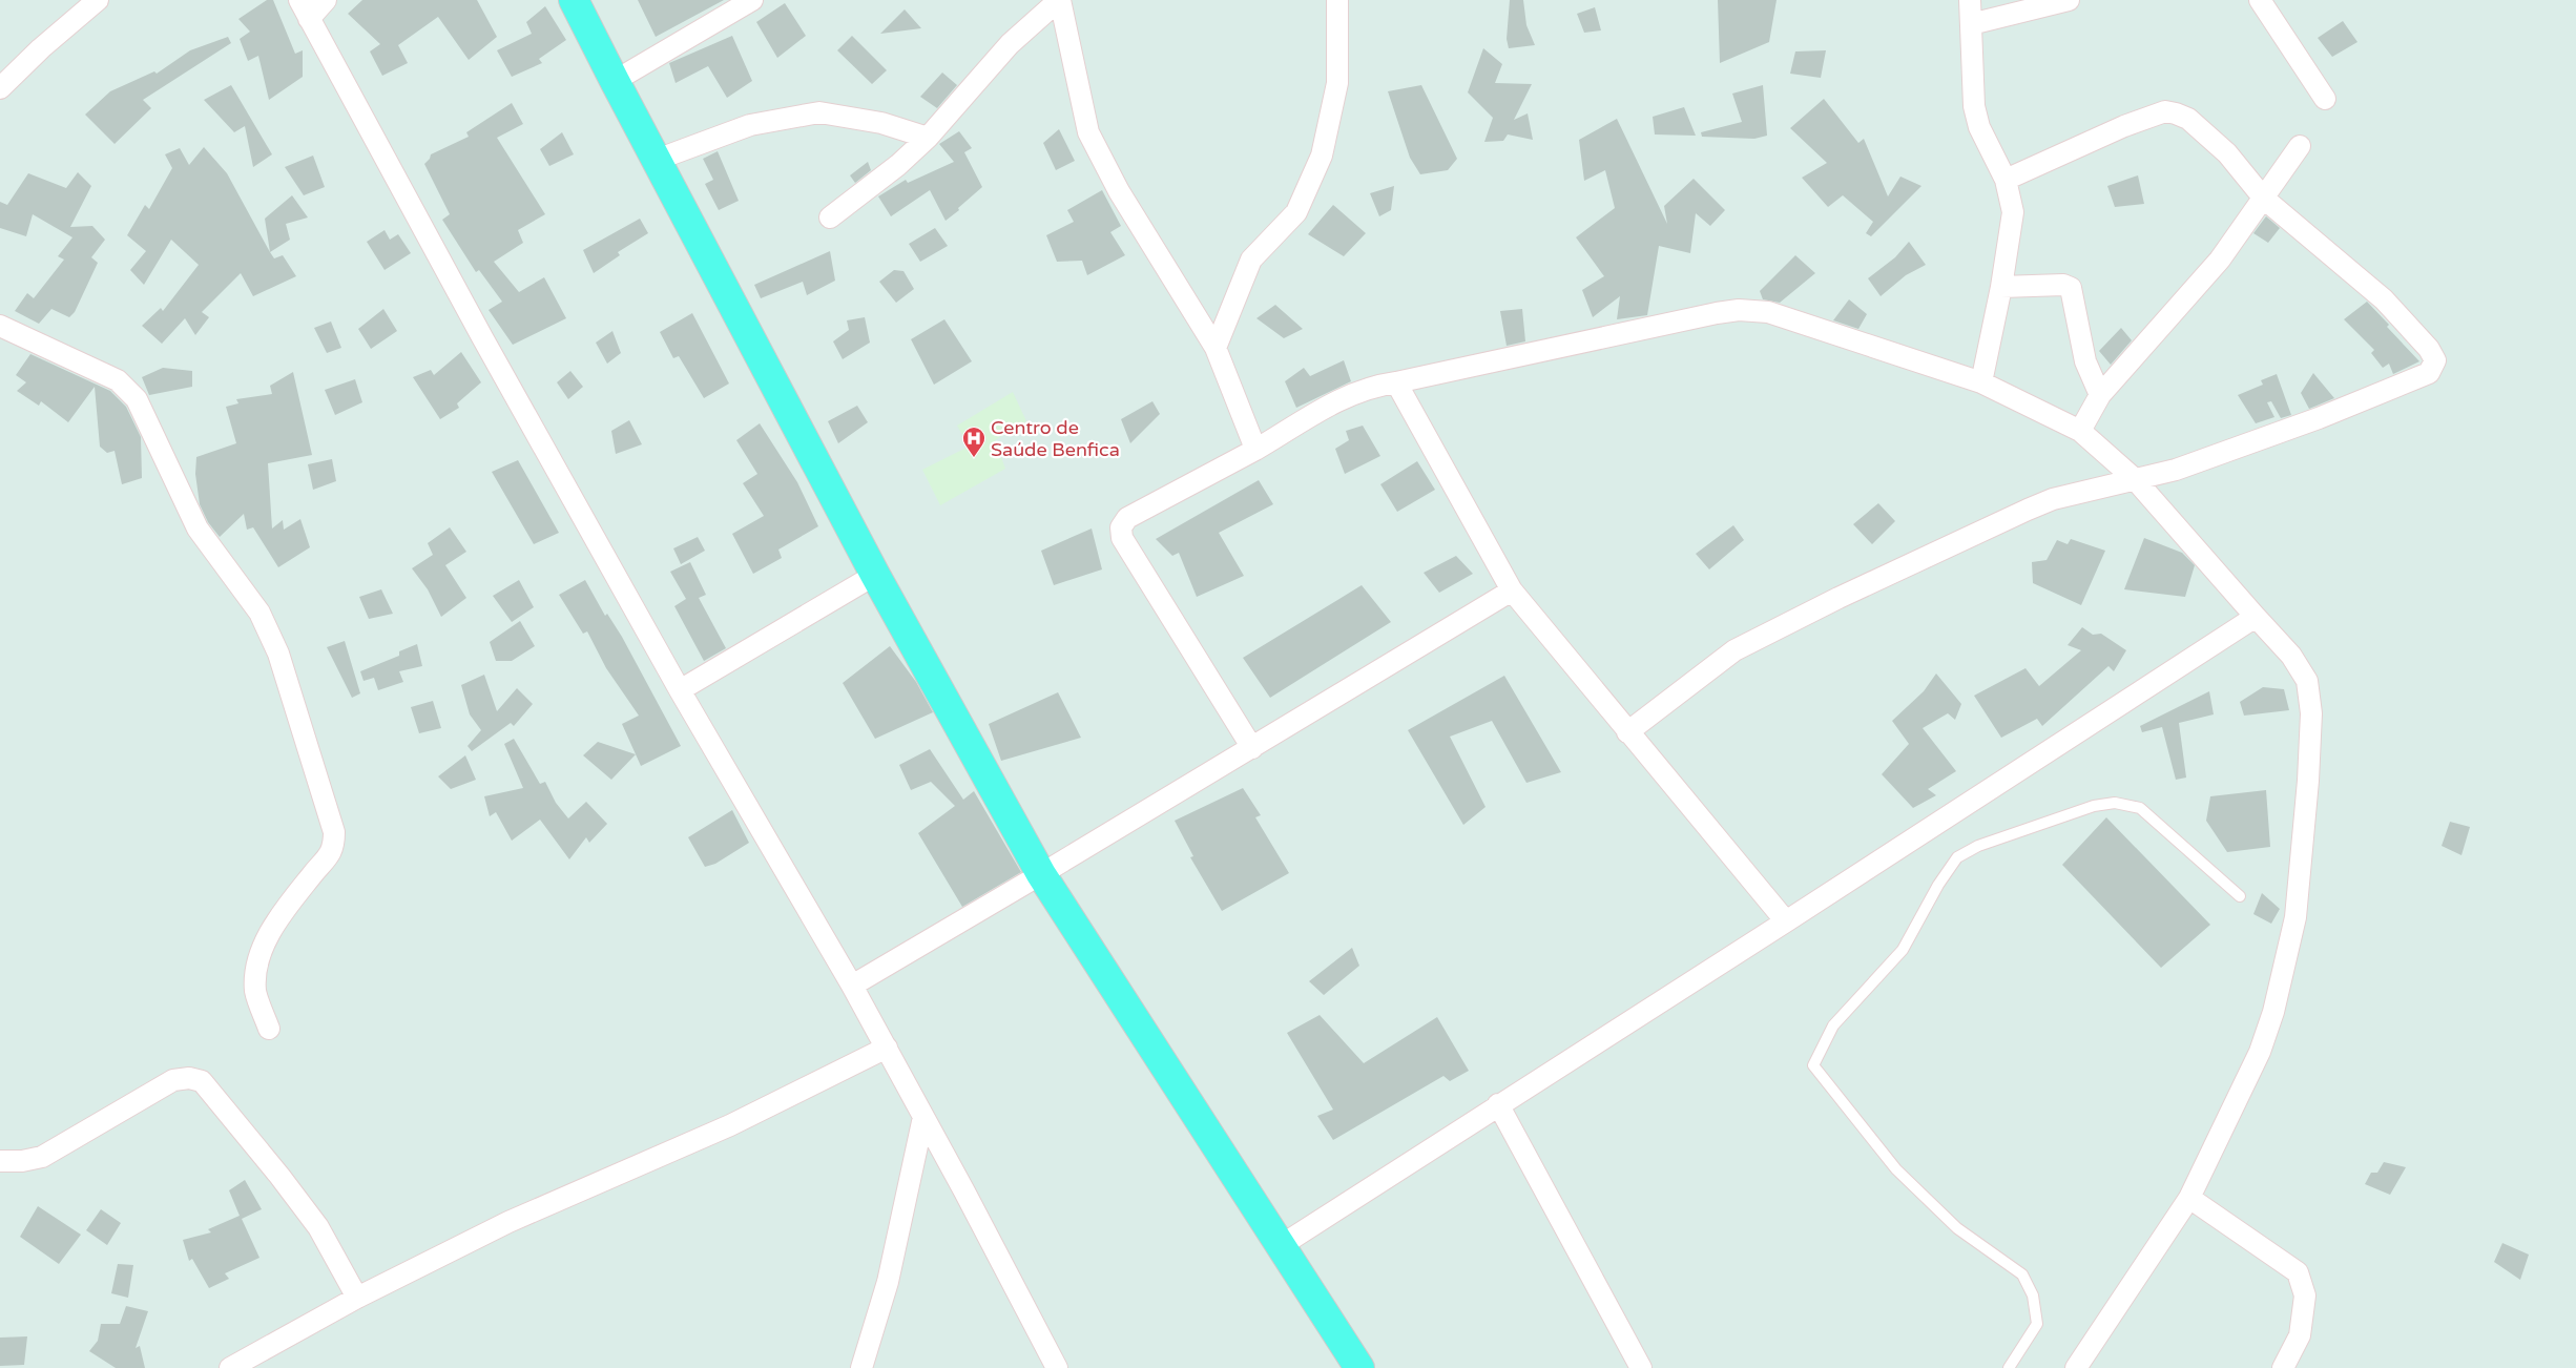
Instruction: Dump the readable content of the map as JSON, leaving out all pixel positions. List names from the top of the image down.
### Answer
{
  "places": {
    "hospital": ["Centro de Saúde Benfica"]
  }
}
